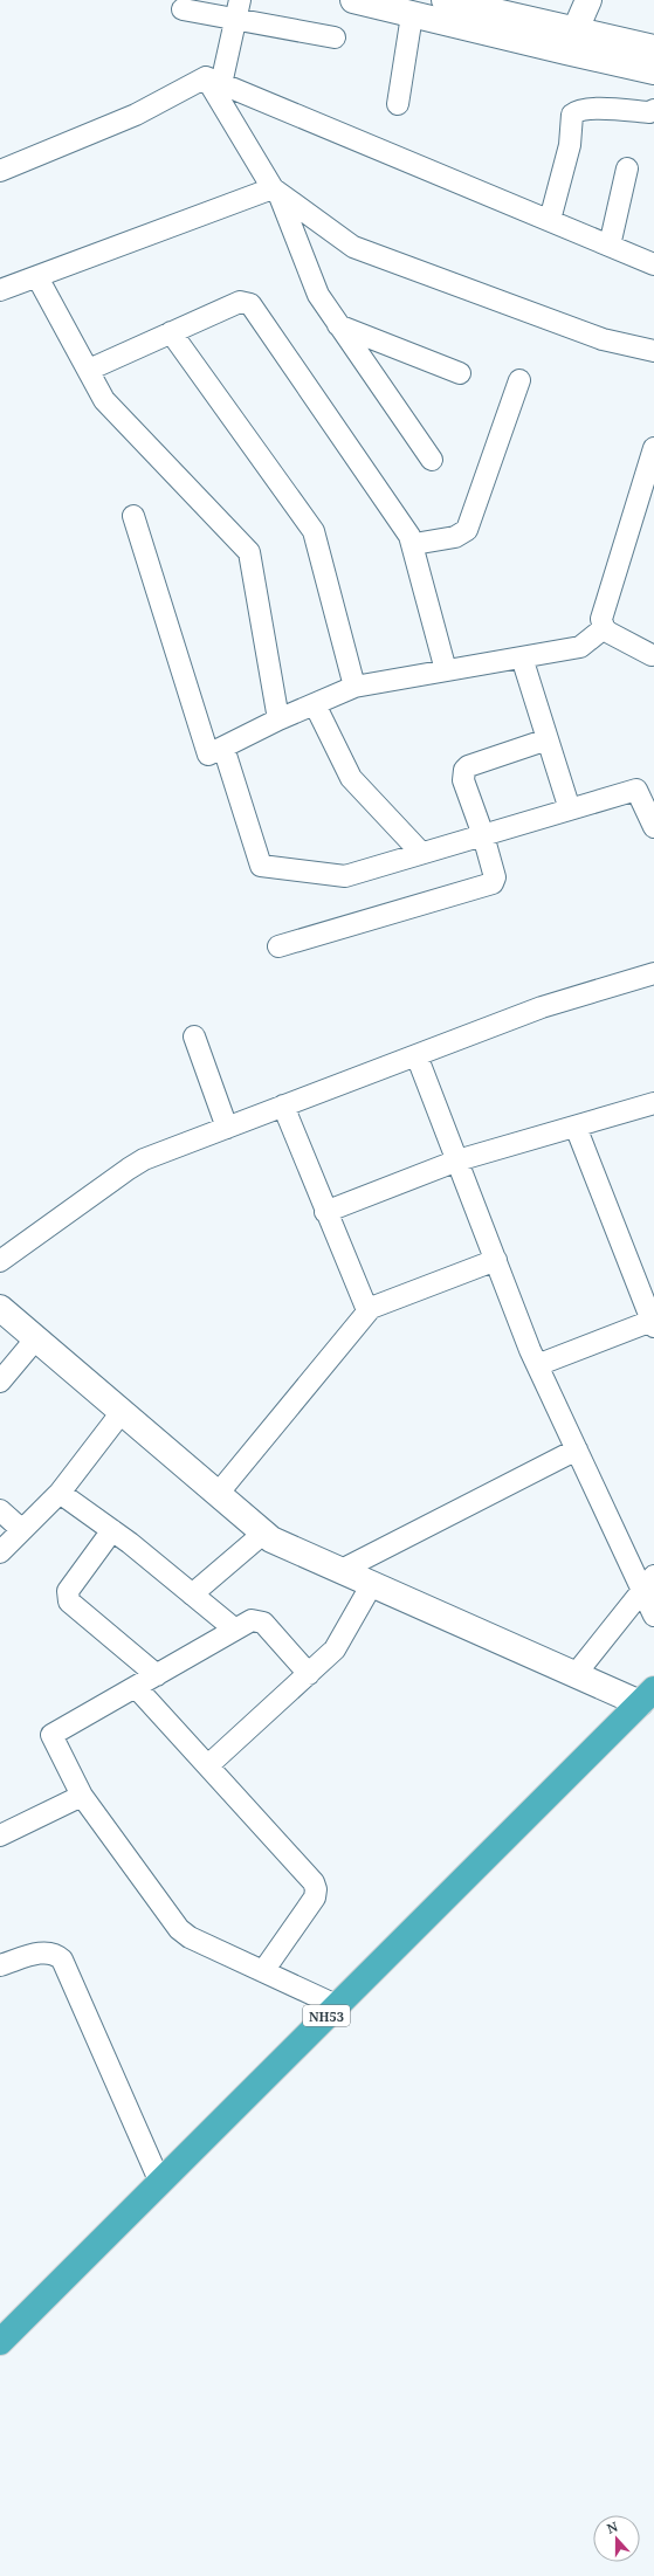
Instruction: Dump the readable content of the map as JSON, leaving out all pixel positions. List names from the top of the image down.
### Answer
{
  "streets": {
    "highway": ["NH53"]
  },
  "north": "top"
}
